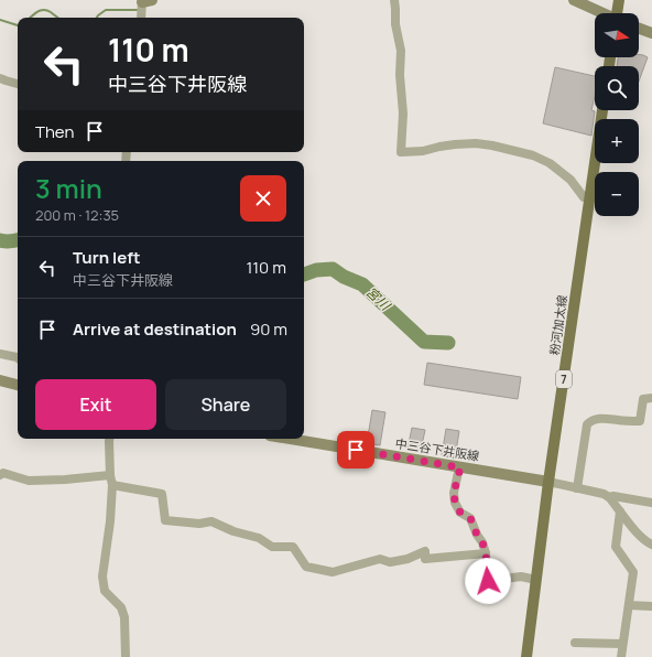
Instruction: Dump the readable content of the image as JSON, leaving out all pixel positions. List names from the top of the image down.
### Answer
{
  "streets": {
    "main road": ["粉河加太線", "7", "中三谷下井阪線"]
  },
  "crossings": [
    ["粉河加太線", "中三谷下井阪線"]
  ],
  "water": ["宮川"],
  "north": "right",
  "page": {
    "map_buttons": ["+", "−"],
    "turn": ["110 m", "中三谷下井阪線"],
    "then": "Then",
    "heading": ["3 min", "200 m · 12:35"],
    "list": [
      {
        "name": "Turn left",
        "note": "中三谷下井阪線",
        "value": "110 m"
      },
      {
        "name": "Arrive at destination",
        "value": "90 m"
      }
    ],
    "buttons": ["Exit", "Share"]
  }
}
